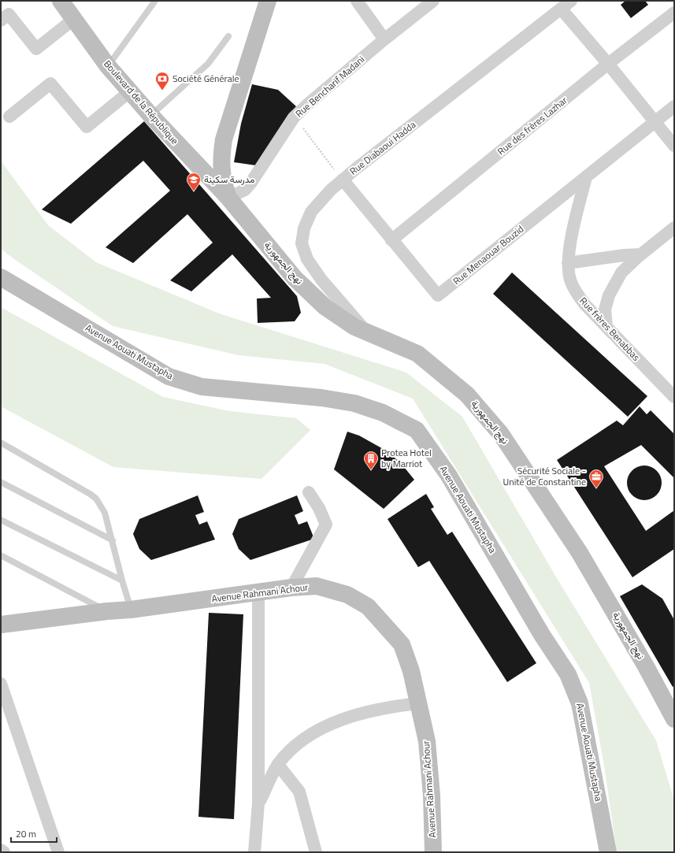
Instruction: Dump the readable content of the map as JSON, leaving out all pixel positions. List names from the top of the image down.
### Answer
{
  "streets": {
    "main road": [
      "Boulevard de la République",
      "نهج الجمهورية",
      "Avenue Aouati Mustapha",
      "Avenue Rahmani Achour"
    ],
    "street": [
      "Rue Bencharif Madani",
      "Rue des frères Lazhar",
      "Rue Diabaoui Hadda",
      "Rue Menaouar Bouzid",
      "Rue frères Benabbas"
    ]
  },
  "crossings": [
    ["Rue Bencharif Madani", "Boulevard de la République"],
    ["Rue Bencharif Madani", "نهج الجمهورية"],
    ["Boulevard de la République", "نهج الجمهورية"],
    ["Rue des frères Lazhar", "Rue Menaouar Bouzid"],
    ["Rue Diabaoui Hadda", "Rue Menaouar Bouzid"],
    ["Rue Diabaoui Hadda", "نهج الجمهورية"],
    ["Rue Menaouar Bouzid", "Rue frères Benabbas"]
  ],
  "places": {
    "bank": ["Société Générale"],
    "school or university": ["مدرسة سكينة"],
    "building": ["Protea Hotel by Marriot"],
    "office": ["Sécurité Sociale - Unité de Constantine"]
  },
  "scale_bar": "20 m"
}
